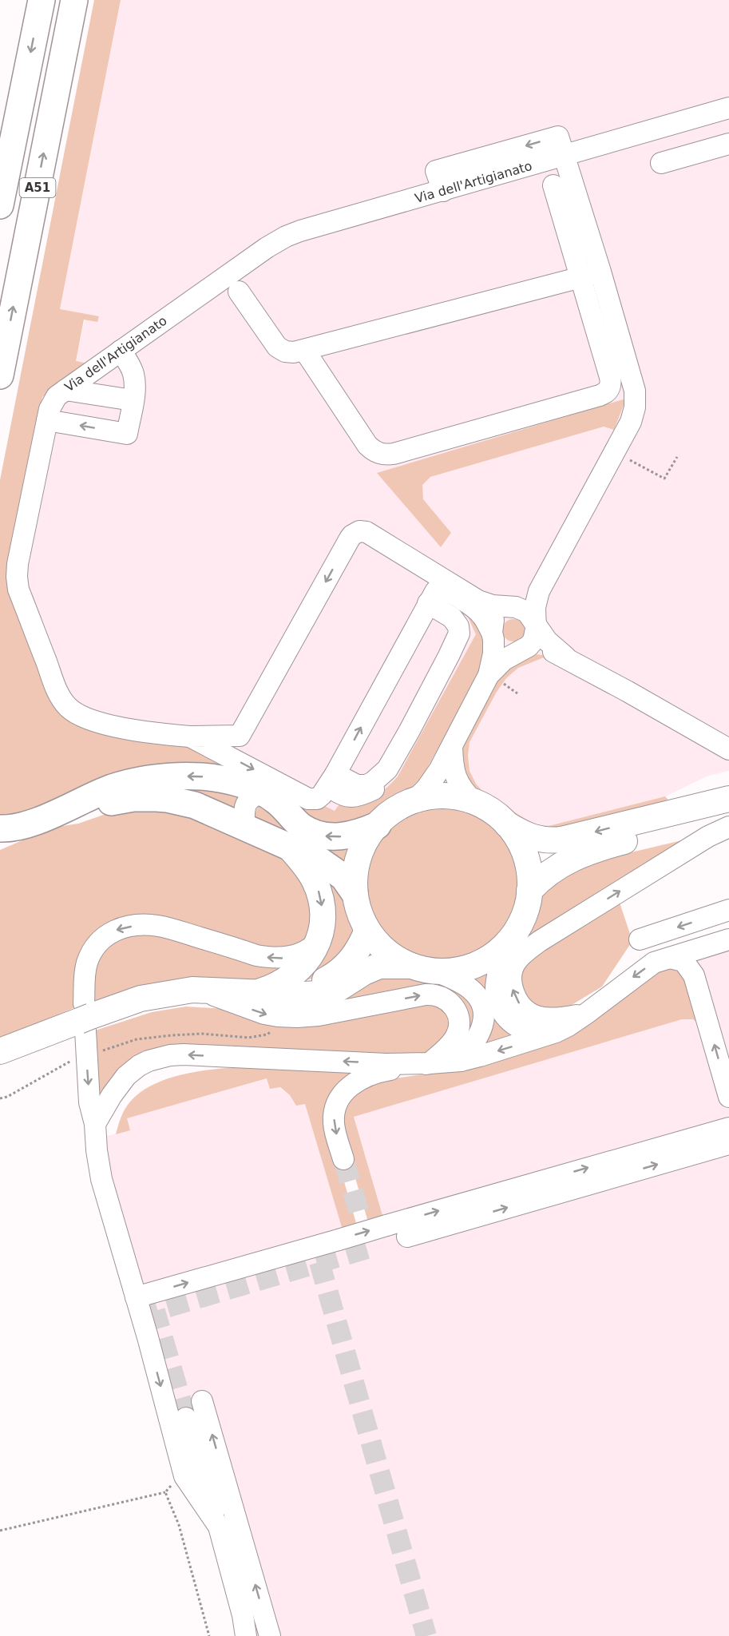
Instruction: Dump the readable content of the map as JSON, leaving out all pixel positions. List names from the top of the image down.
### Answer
{
  "streets": {
    "highway": ["A51"],
    "street": ["Via dell'Artigianato"]
  }
}
